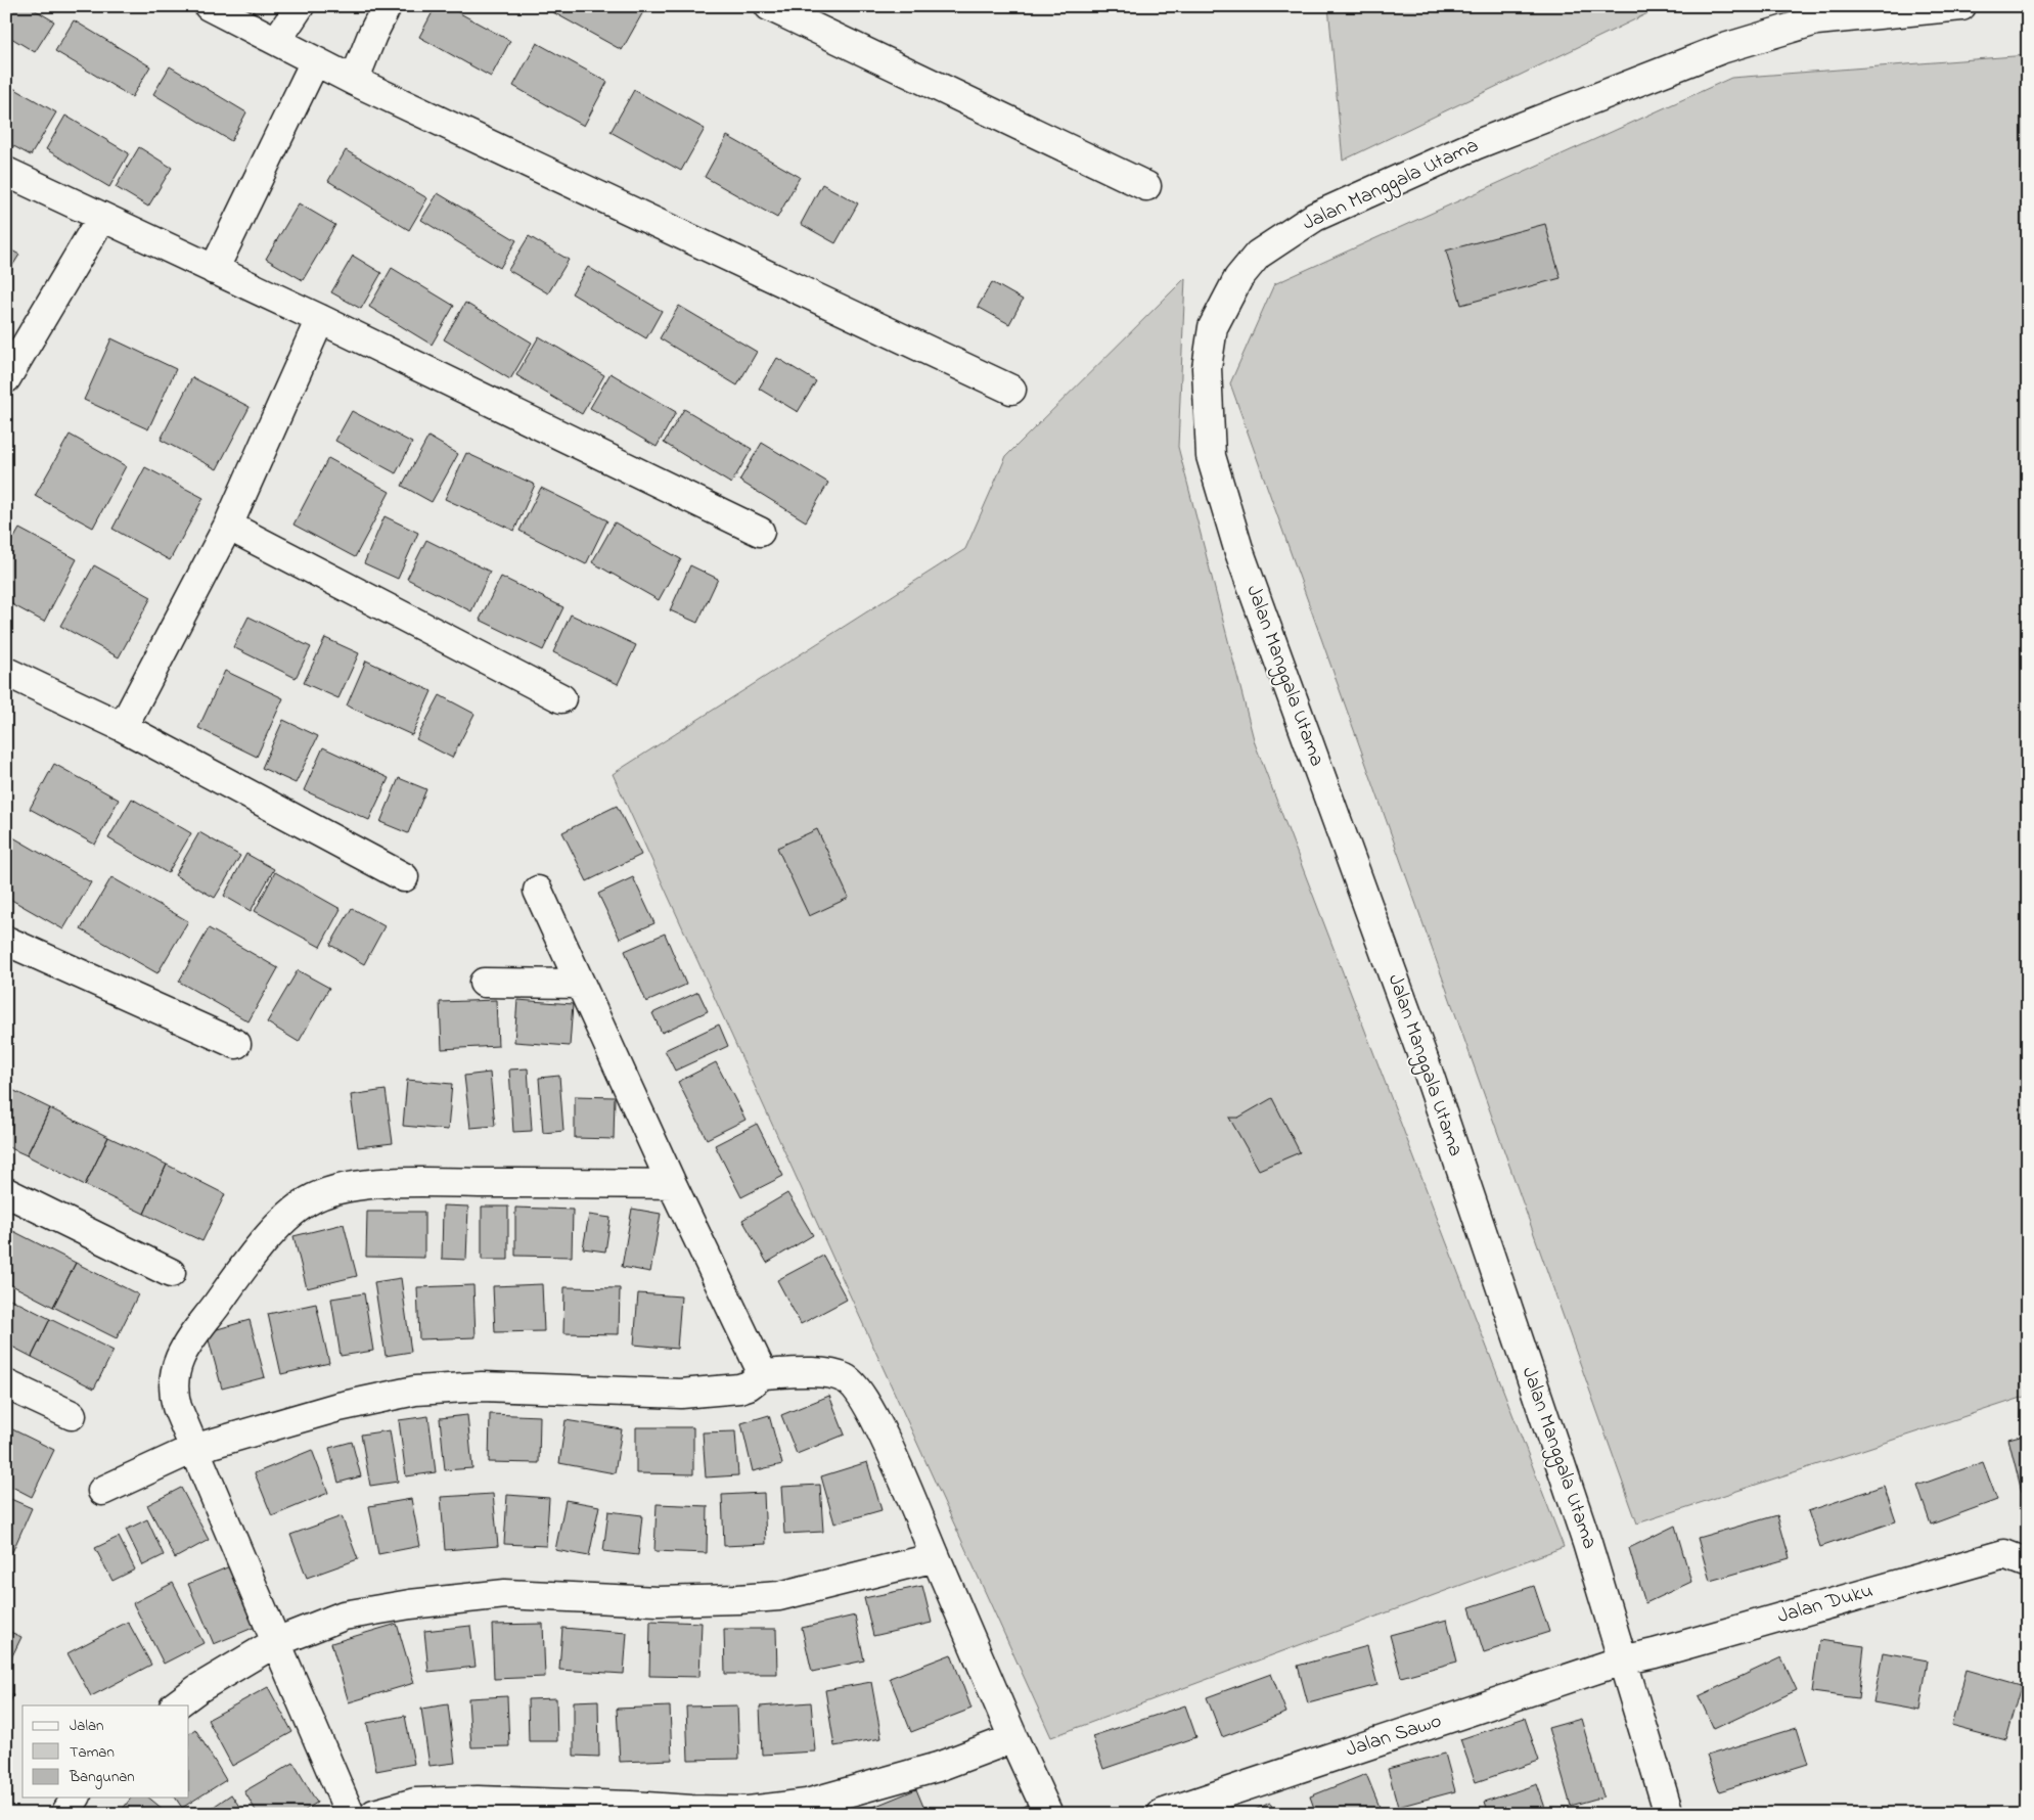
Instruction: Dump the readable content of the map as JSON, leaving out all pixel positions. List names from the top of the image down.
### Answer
{
  "streets": {
    "street": ["Jalan Manggala Utama", "Jalan Duku", "Jalan Sawo"]
  },
  "crossings": [
    ["Jalan Manggala Utama", "Jalan Duku"],
    ["Jalan Manggala Utama", "Jalan Sawo"],
    ["Jalan Duku", "Jalan Sawo"]
  ],
  "legend": ["Jalan", "Taman", "Bangunan"]
}
